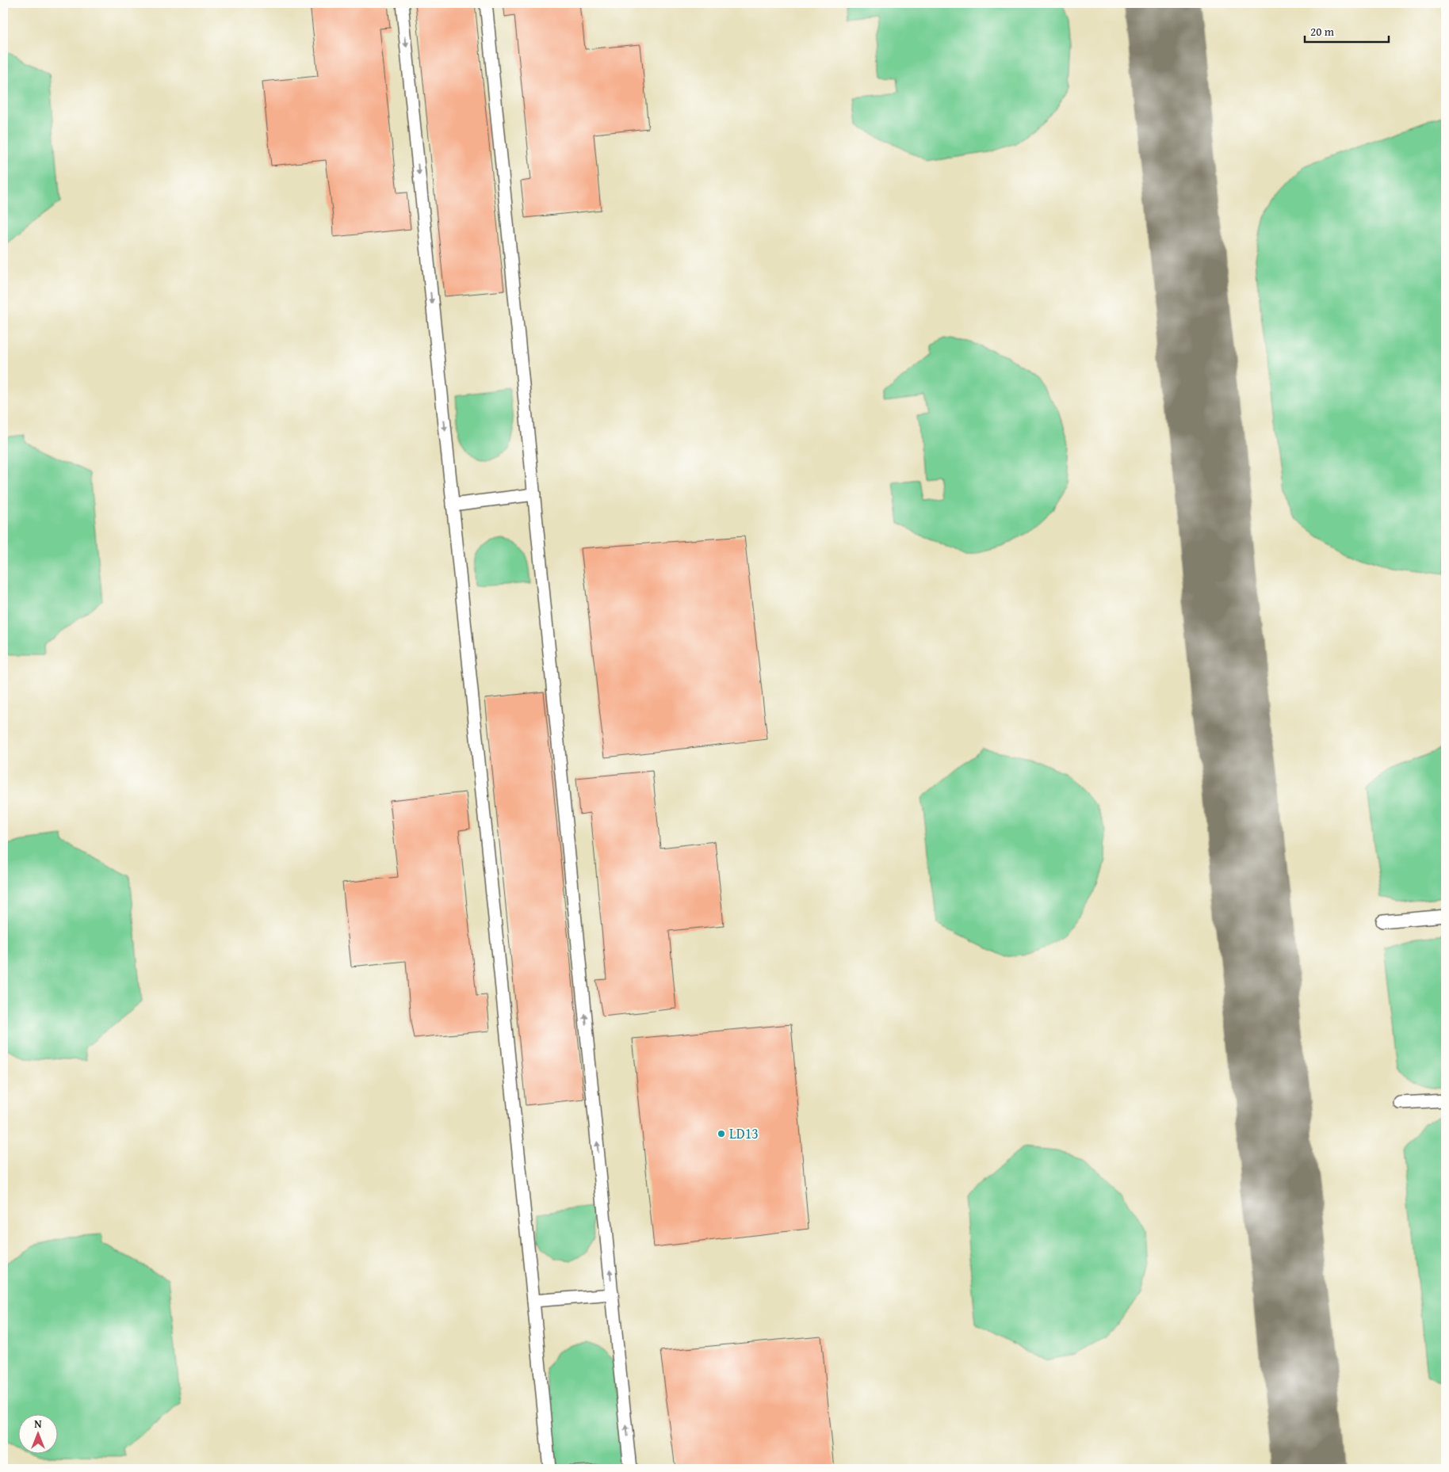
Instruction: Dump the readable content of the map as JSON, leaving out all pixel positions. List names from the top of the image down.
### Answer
{
  "places": ["LD13"],
  "scale_bar": "20 m",
  "north": "top"
}
